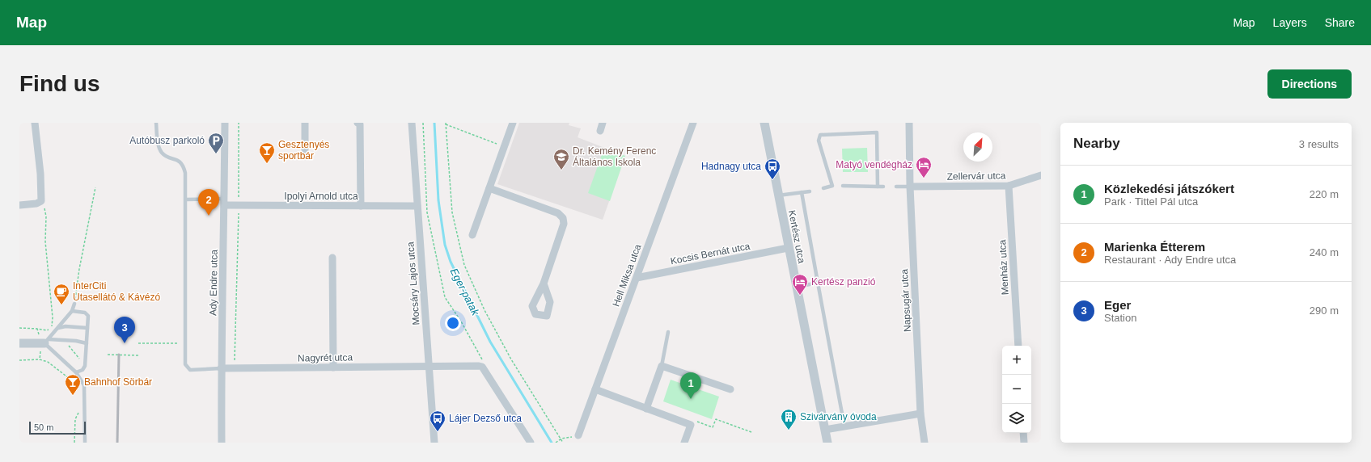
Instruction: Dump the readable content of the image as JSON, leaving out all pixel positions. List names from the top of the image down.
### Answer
{
  "streets": {
    "street": [
      "Zellervár utca",
      "Ipolyi Arnold utca",
      "Kertész utca",
      "Kocsis Bernát utca",
      "Menház utca",
      "Hell Miksa utca",
      "Ady Endre utca",
      "Mocsáry Lajos utca",
      "Napsugár utca",
      "Nagyrét utca"
    ]
  },
  "crossings": [
    ["Zellervár utca", "Menház utca"],
    ["Zellervár utca", "Napsugár utca"],
    ["Ipolyi Arnold utca", "Ady Endre utca"],
    ["Ipolyi Arnold utca", "Mocsáry Lajos utca"],
    ["Kertész utca", "Kocsis Bernát utca"],
    ["Kocsis Bernát utca", "Hell Miksa utca"],
    ["Ady Endre utca", "Nagyrét utca"],
    ["Mocsáry Lajos utca", "Nagyrét utca"]
  ],
  "water": ["Eger-patak"],
  "places": {
    "parking": ["Autóbusz parkoló"],
    "bar": ["Gesztenyés sportbár", "Bahnhof Sörbár"],
    "school or university": ["Dr. Kemény Ferenc Általános Iskola"],
    "hotel": ["Matyó vendégház", "Kertész panzió"],
    "bus stop": ["Hadnagy utca", "Lájer Dezső utca"],
    "cafe": ["InterCiti Utasellátó & Kávézó"],
    "building": ["Szivárvány óvoda"]
  },
  "scale_bar": "50 m",
  "north": "top right",
  "page": {
    "header": "Map",
    "nav": ["Map", "Layers", "Share"],
    "buttons": "Directions",
    "title": "Find us",
    "heading": ["Nearby", "3 results"],
    "list": [
      {
        "mark": "1",
        "name": "Közlekedési játszókert",
        "note": "Park · Tittel Pál utca",
        "value": "220 m"
      },
      {
        "mark": "2",
        "name": "Marienka Étterem",
        "note": "Restaurant · Ady Endre utca",
        "value": "240 m"
      },
      {
        "mark": "3",
        "name": "Eger",
        "note": "Station",
        "value": "290 m"
      }
    ],
    "pins": ["2", "3", "1"],
    "map_buttons": ["+", "−"],
    "scale": "50 m"
  }
}
